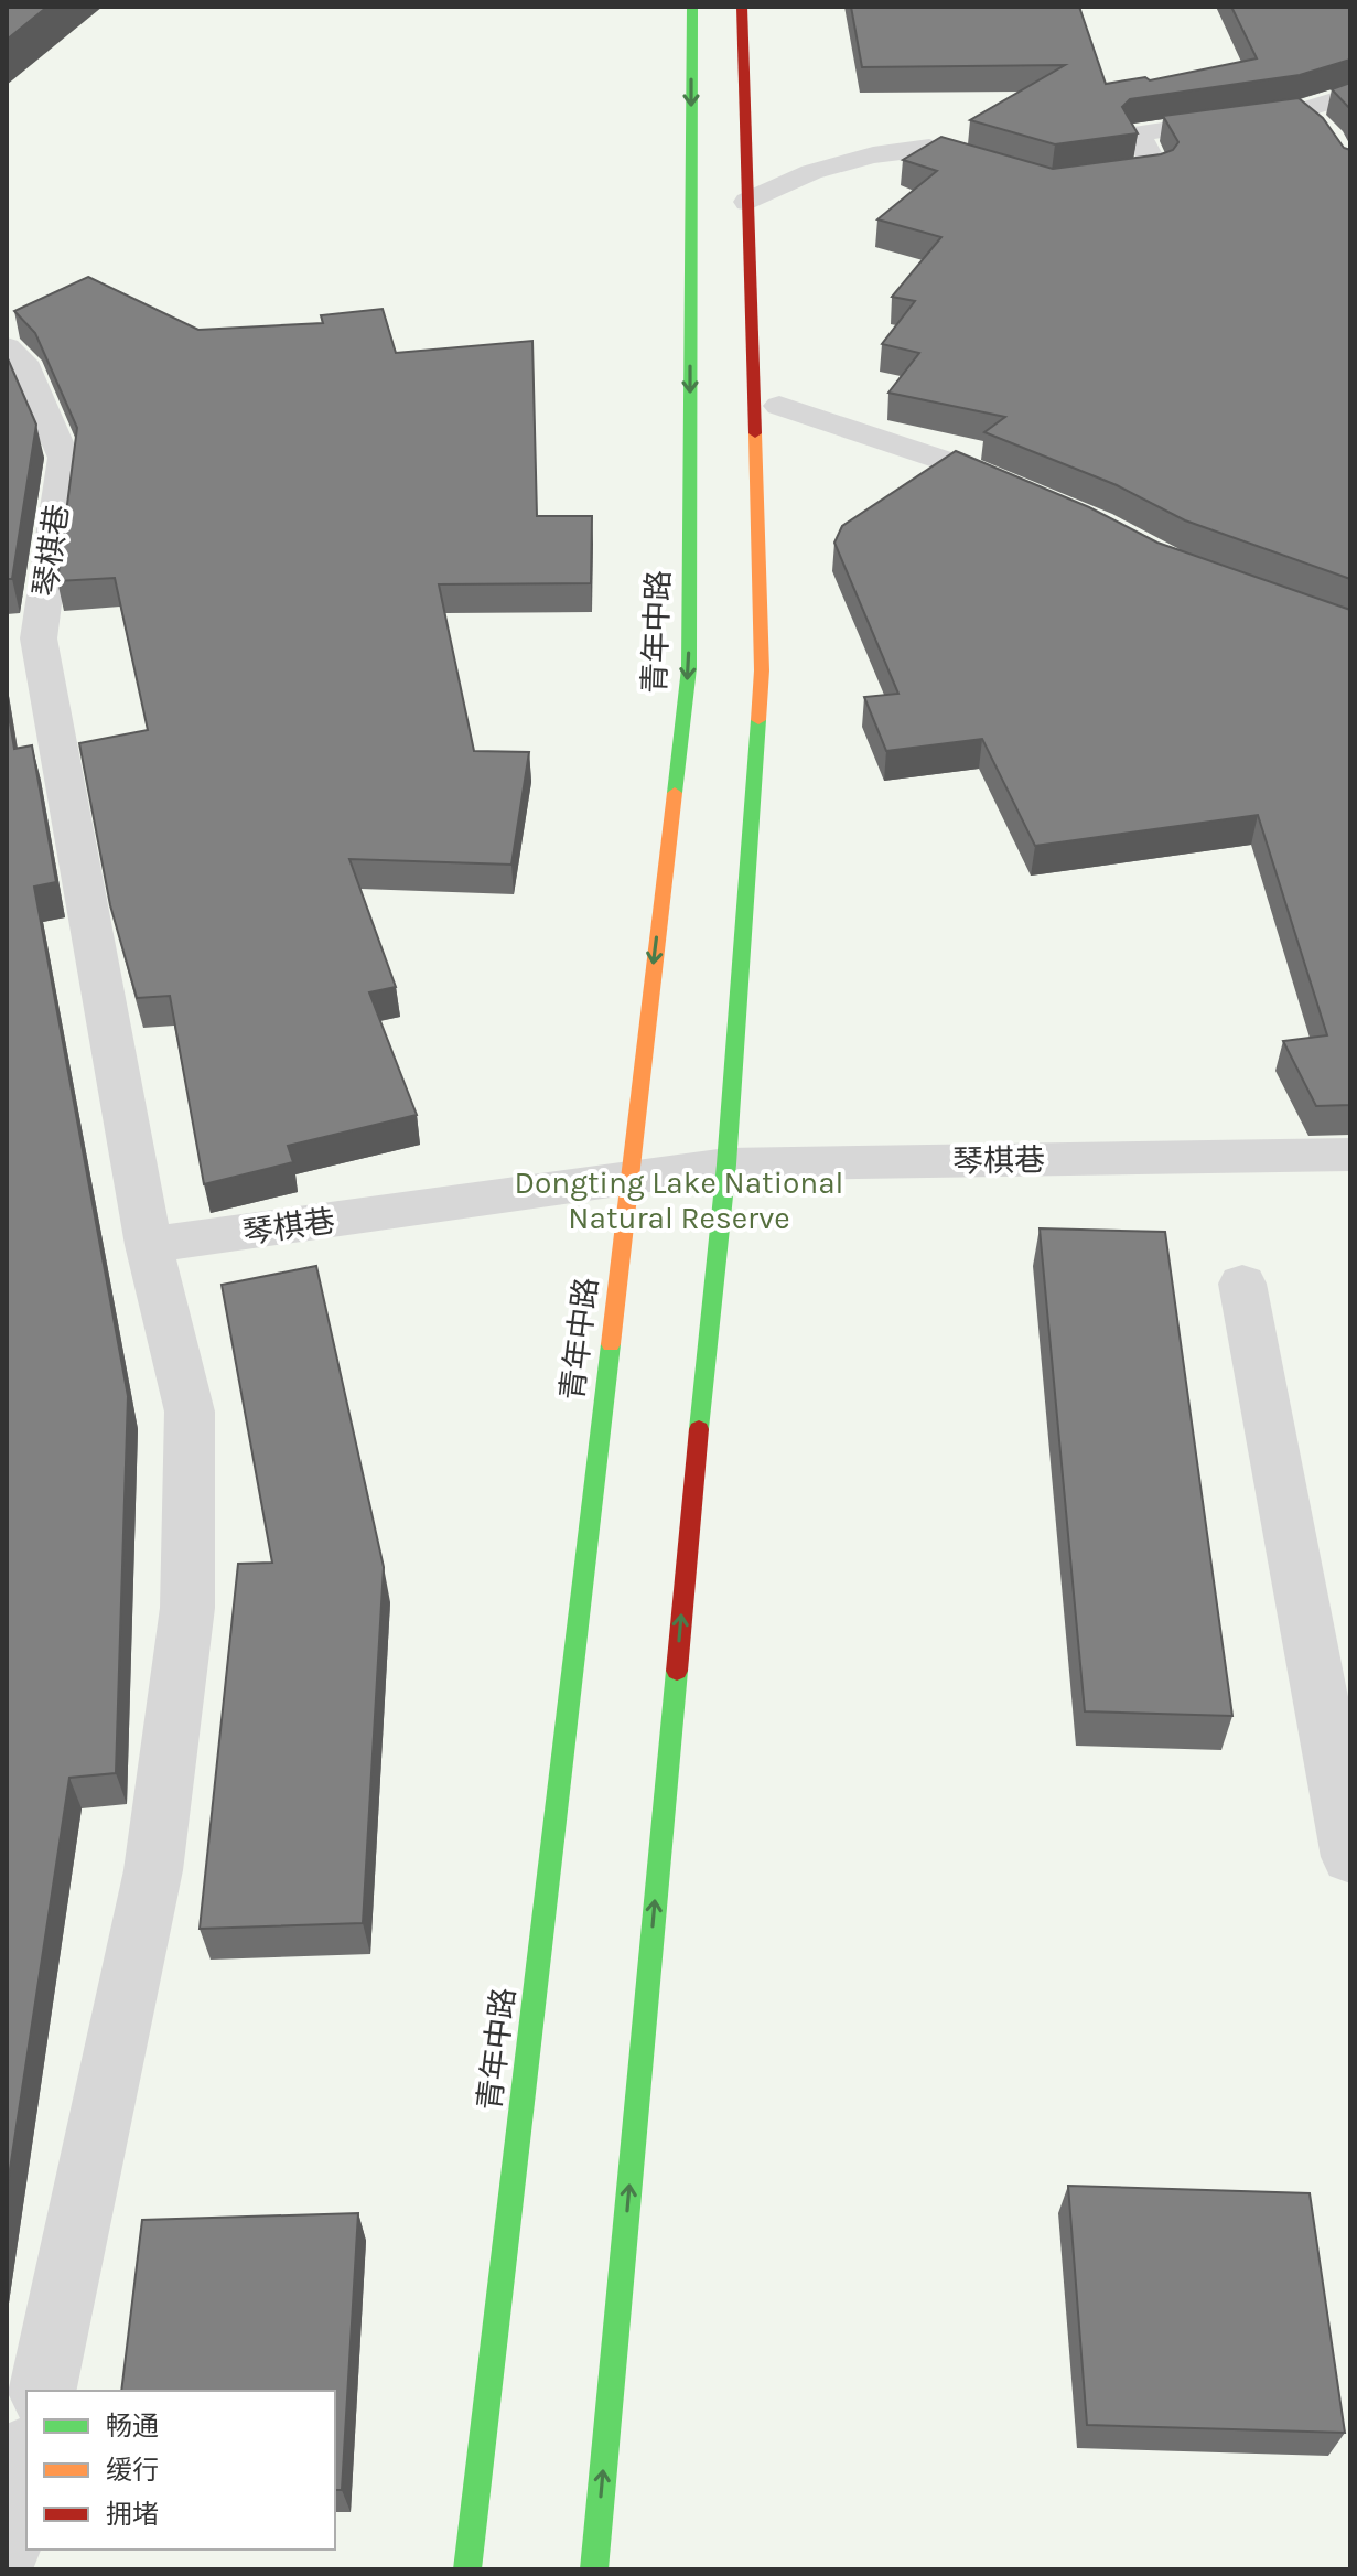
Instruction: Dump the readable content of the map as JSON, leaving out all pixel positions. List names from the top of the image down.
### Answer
{
  "streets": {
    "main road": ["青年中路"],
    "street": ["琴棋巷"]
  },
  "crossings": [
    ["琴棋巷", "青年中路"]
  ],
  "parks": ["Dongting Lake National Natural Reserve"],
  "legend": ["畅通", "缓行", "拥堵"]
}
